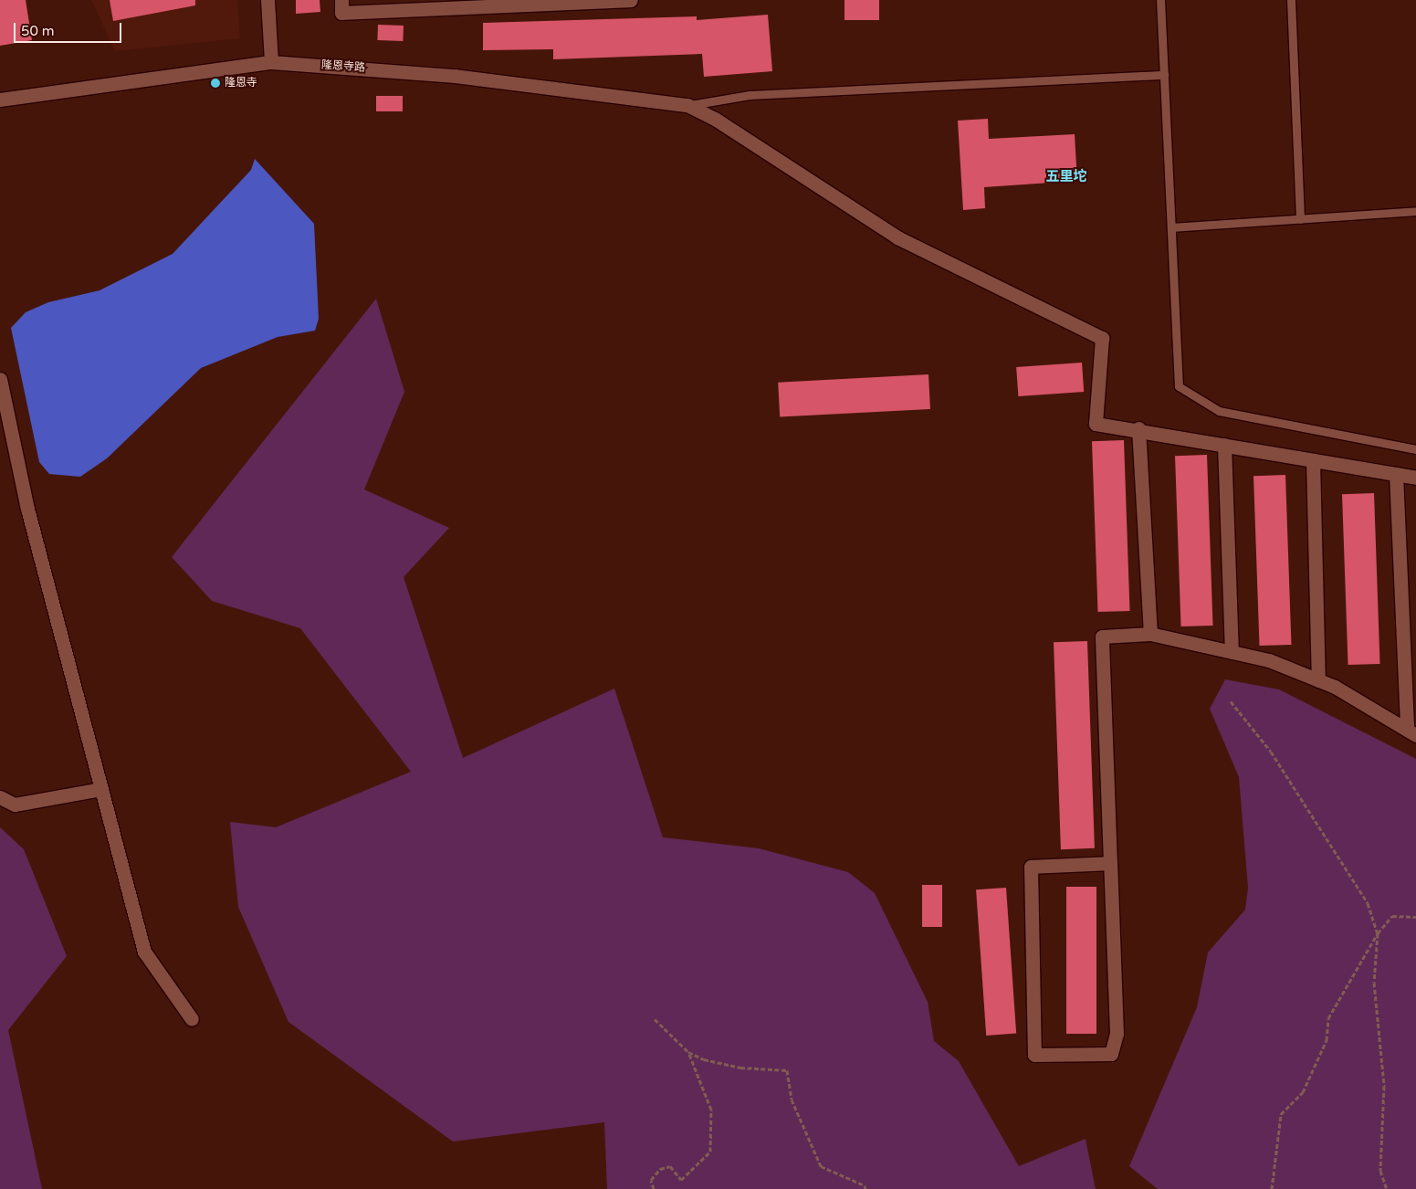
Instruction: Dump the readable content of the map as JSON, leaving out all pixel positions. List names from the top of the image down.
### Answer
{
  "streets": {
    "street": ["隆恩寺路"]
  },
  "districts": ["五里坨"],
  "places": ["隆恩寺"],
  "scale_bar": "50 m"
}
